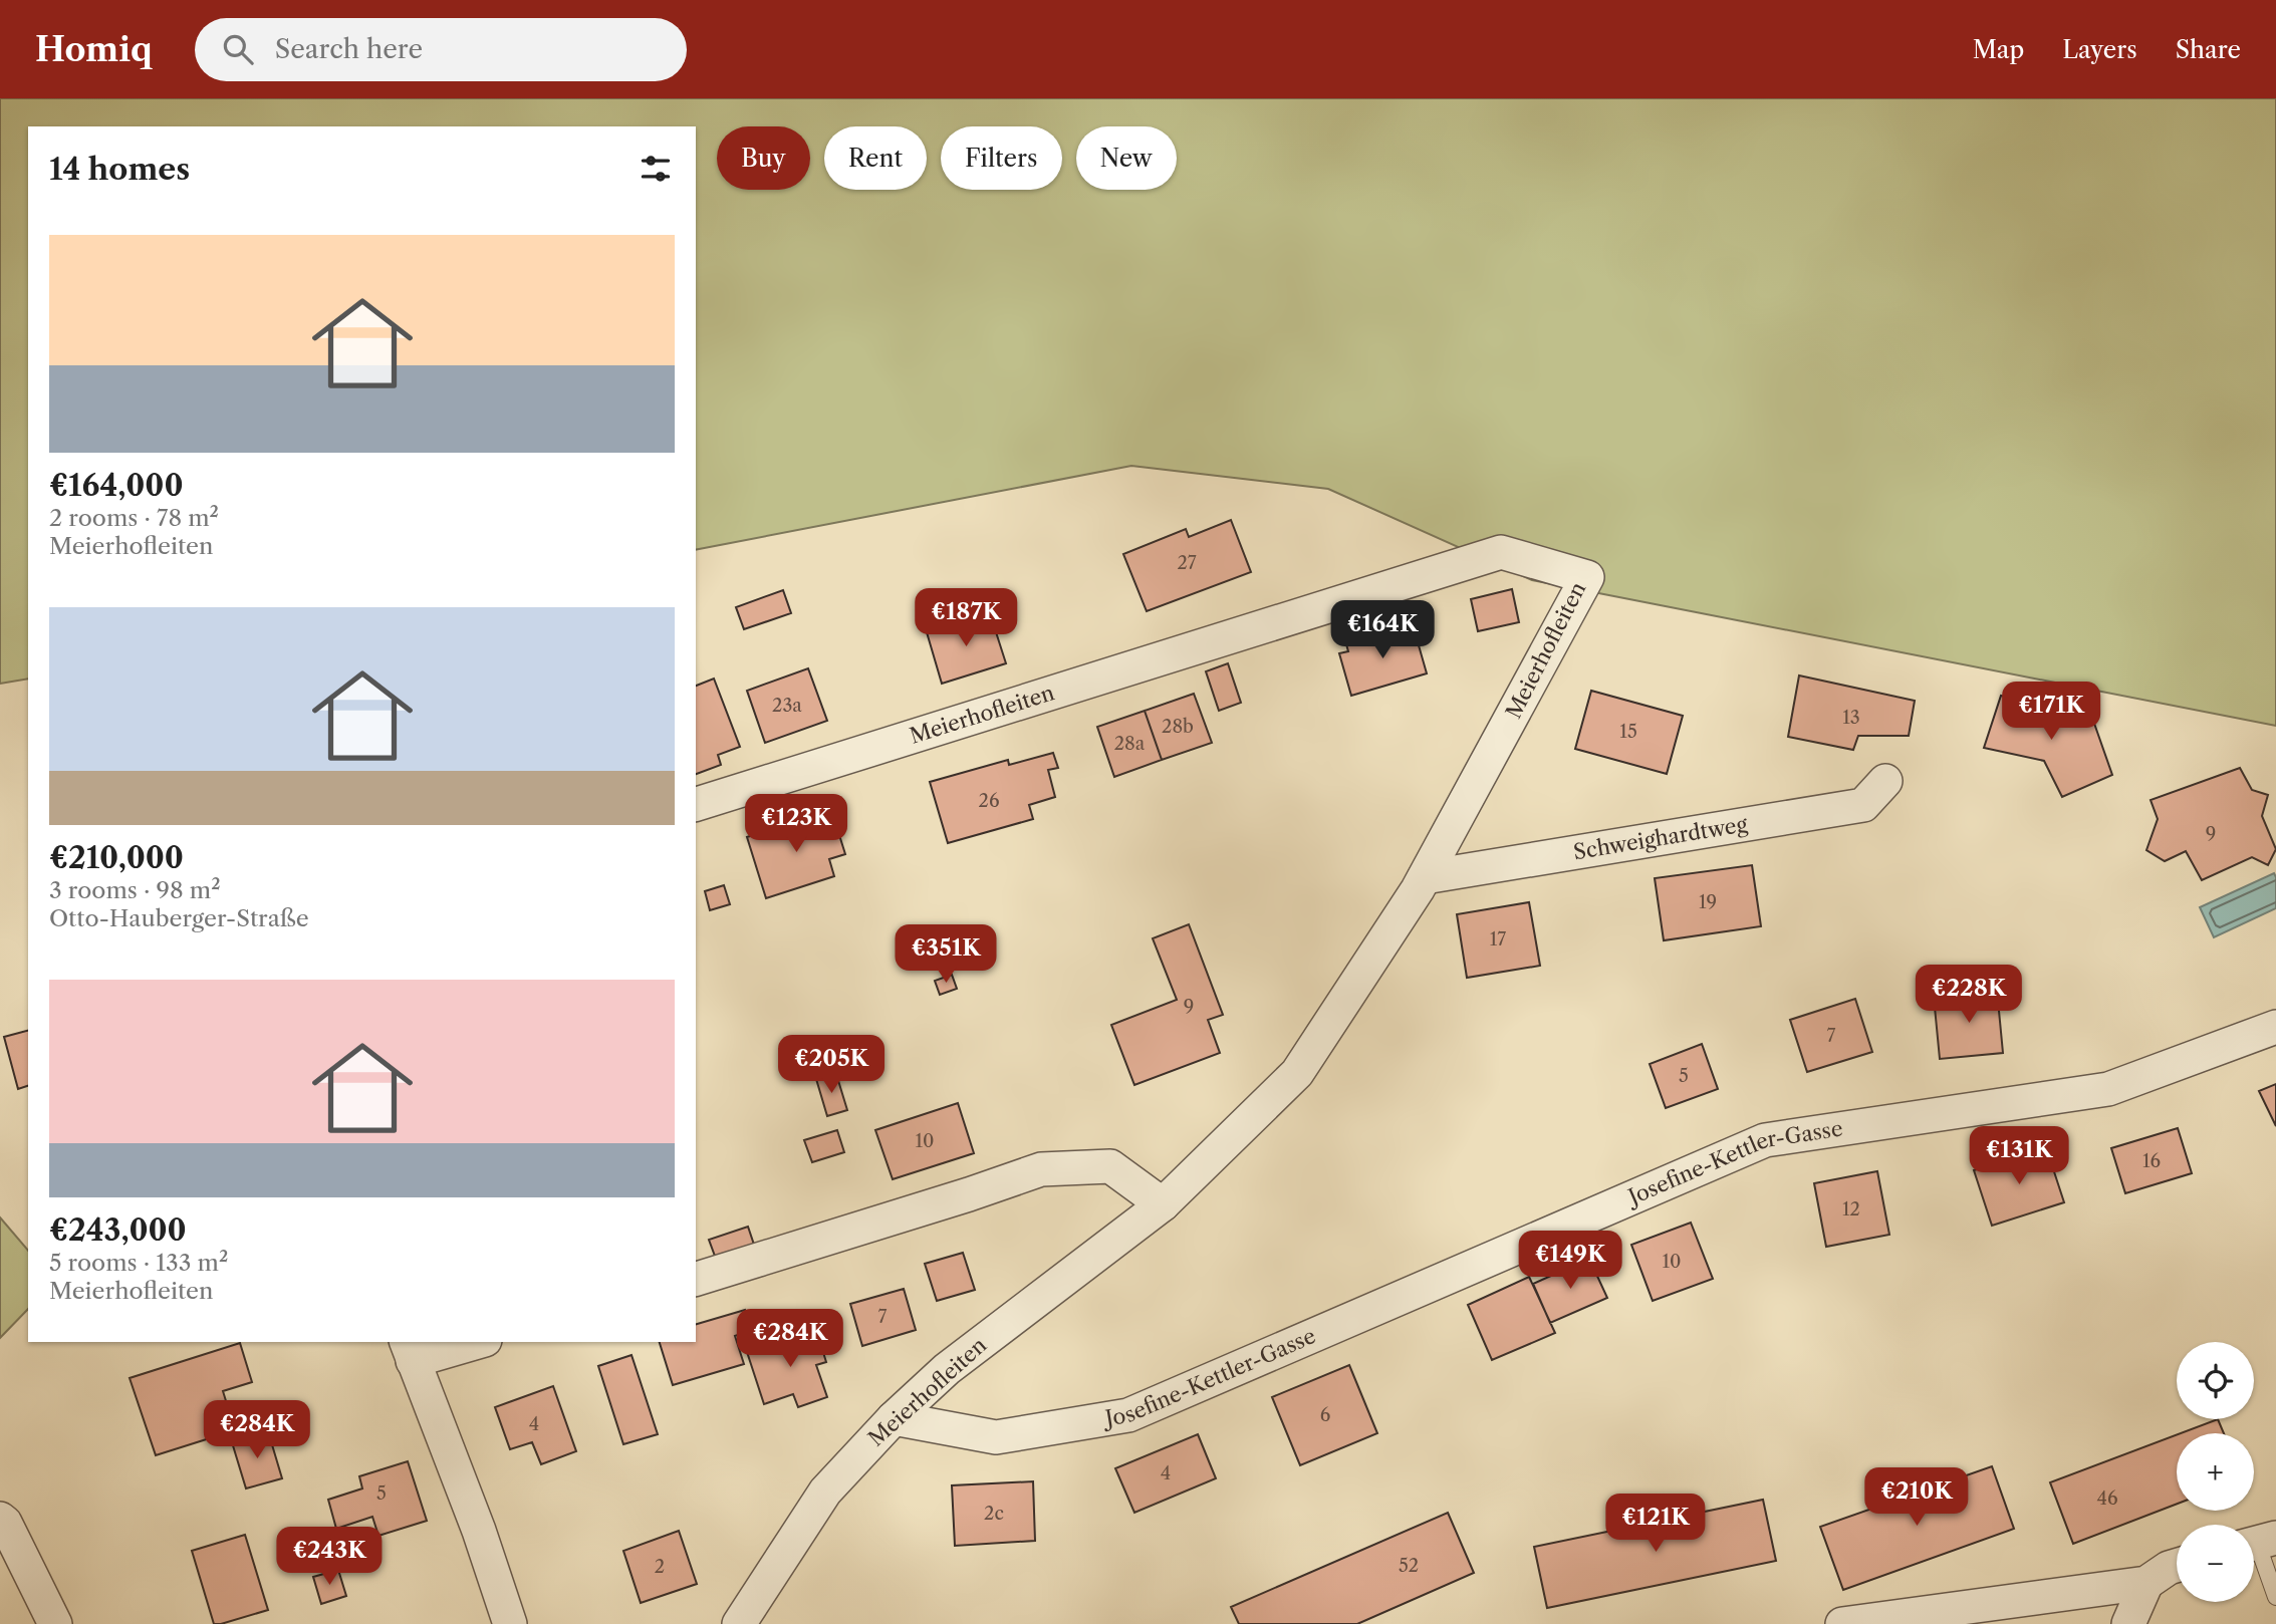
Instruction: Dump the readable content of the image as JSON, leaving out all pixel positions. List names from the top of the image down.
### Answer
{
  "streets": {
    "street": ["Meierhofleiten", "Schweighardtweg", "Josefine-Kettler-Gasse"]
  },
  "crossings": [
    ["Meierhofleiten", "Schweighardtweg"],
    ["Meierhofleiten", "Josefine-Kettler-Gasse"]
  ],
  "house_numbers": [
    "27",
    "23a",
    "13",
    "28b",
    "15",
    "28a",
    "26",
    "9",
    "19",
    "17",
    "9",
    "7",
    "5",
    "10",
    "16",
    "12",
    "10",
    "7",
    "6",
    "4",
    "4",
    "5",
    "46",
    "2c",
    "52",
    "2"
  ],
  "page": {
    "header": "Homiq",
    "search": "Search here",
    "nav": ["Map", "Layers", "Share"],
    "chip": [
      "Buy",
      "Rent",
      "Filters",
      "New"
    ],
    "heading": "14 homes",
    "list": [
      {
        "name": "€164,000",
        "note": "2 rooms · 78 m² · Meierhofleiten"
      },
      {
        "name": "€210,000",
        "note": "3 rooms · 98 m² · Otto-Hauberger-Straße"
      },
      {
        "name": "€243,000",
        "note": "5 rooms · 133 m² · Meierhofleiten"
      }
    ],
    "price": [
      "€187K",
      "€164K",
      "€171K",
      "€123K",
      "€351K",
      "€228K",
      "€205K",
      "€131K",
      "€149K",
      "€284K",
      "€284K",
      "€210K",
      "€121K",
      "€243K"
    ],
    "map_buttons": ["+", "−"]
  }
}
